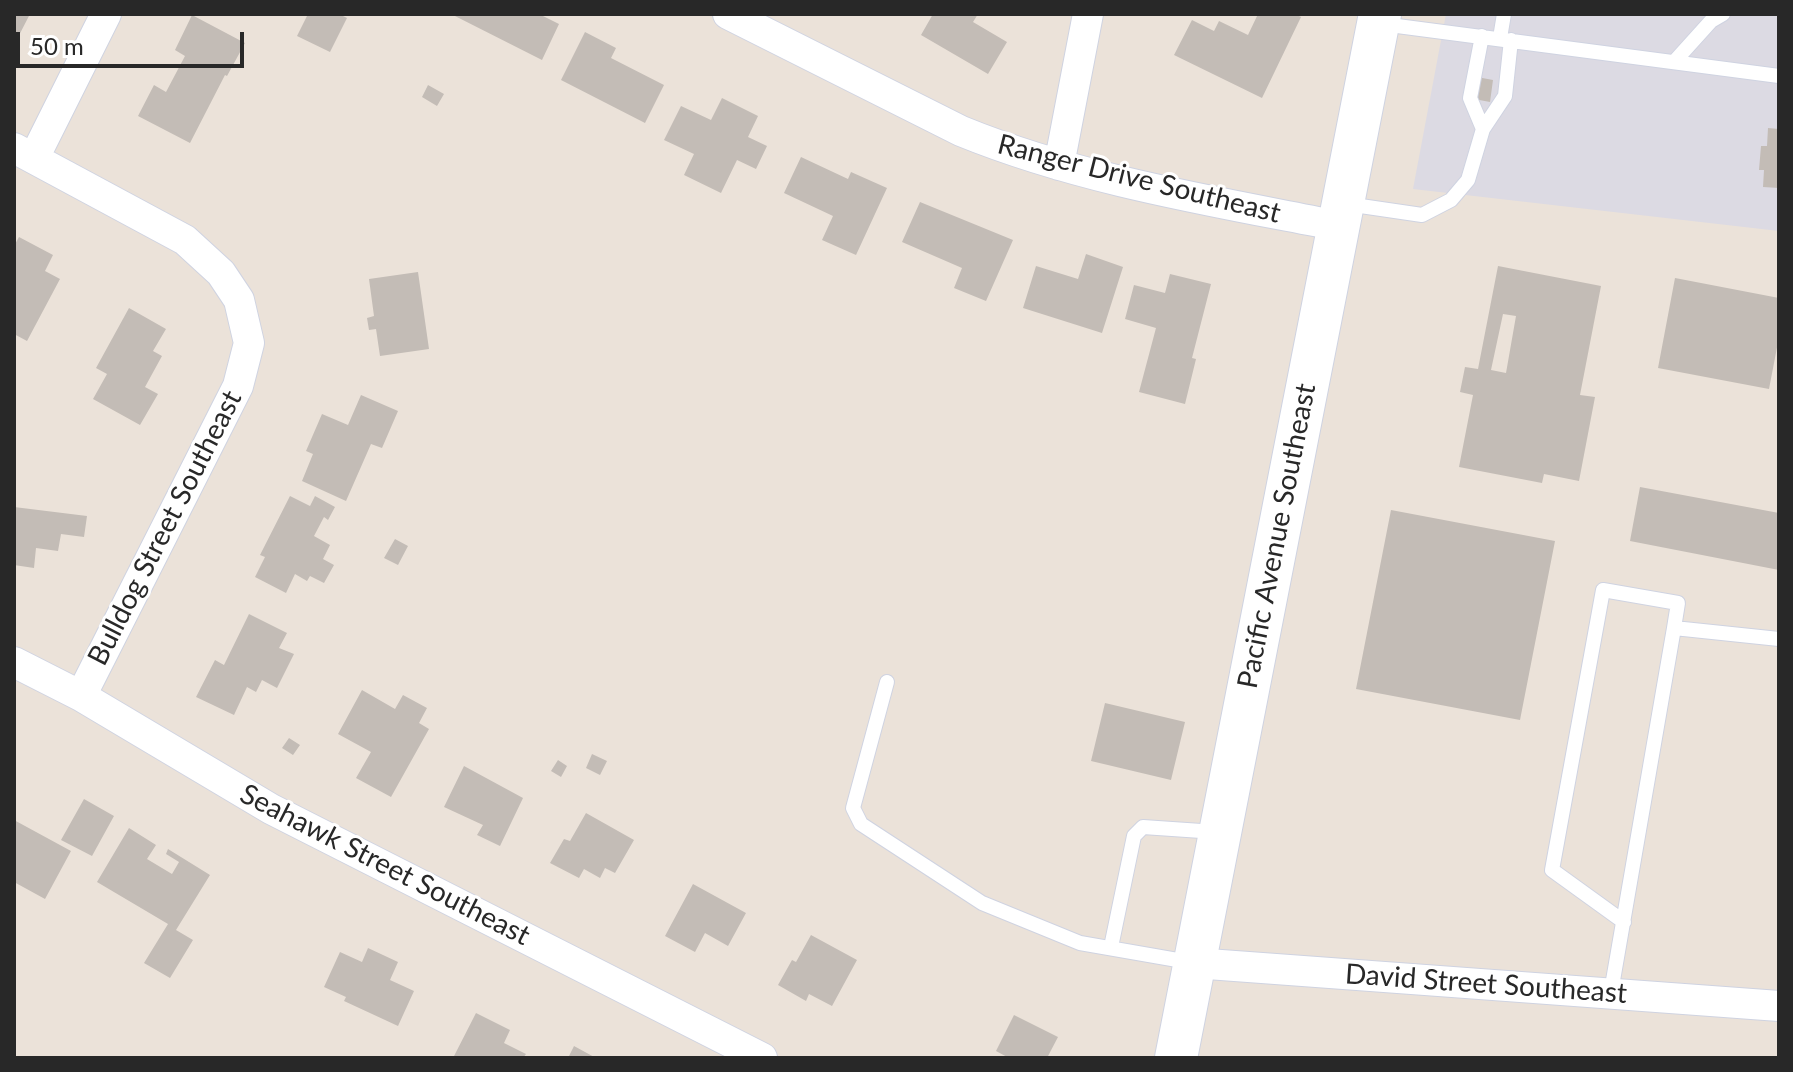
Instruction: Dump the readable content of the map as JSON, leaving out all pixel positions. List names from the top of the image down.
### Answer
{
  "streets": {
    "main road": ["Pacific Avenue Southeast"],
    "street": [
      "Ranger Drive Southeast",
      "Bulldog Street Southeast",
      "Seahawk Street Southeast",
      "David Street Southeast"
    ]
  },
  "crossings": [
    ["Ranger Drive Southeast", "Pacific Avenue Southeast"],
    ["Bulldog Street Southeast", "Seahawk Street Southeast"],
    ["Pacific Avenue Southeast", "David Street Southeast"]
  ],
  "scale_bar": "50 m"
}
